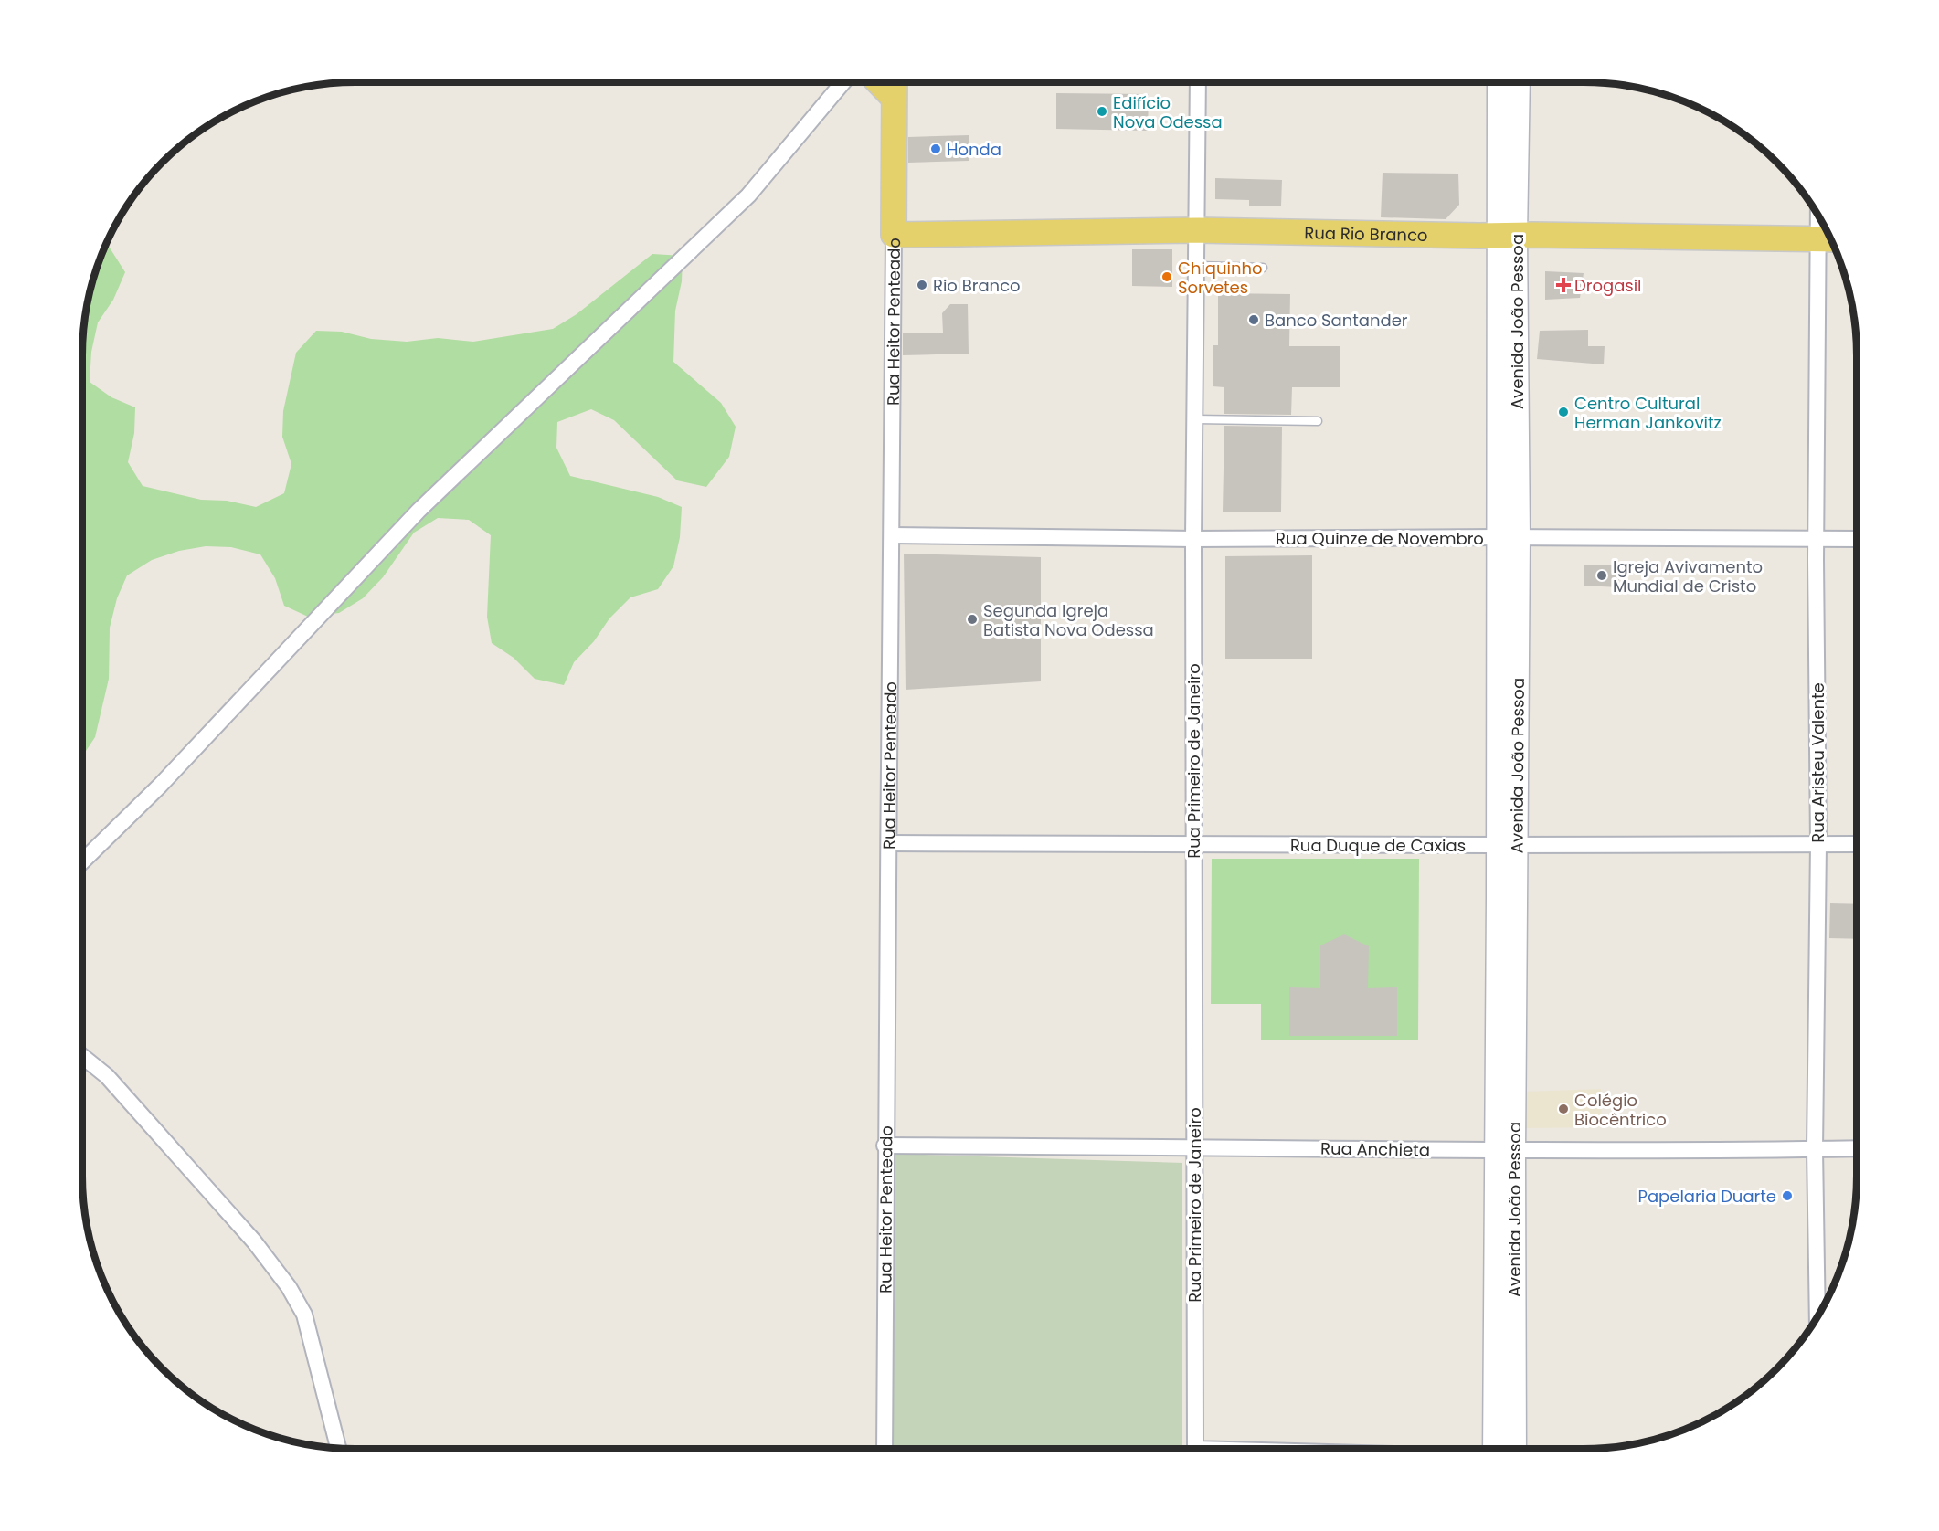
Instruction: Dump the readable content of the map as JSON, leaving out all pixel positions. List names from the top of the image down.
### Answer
{
  "streets": {
    "main road": ["Rua Rio Branco", "Rua Heitor Penteado", "Avenida João Pessoa"],
    "street": [
      "Rua Quinze de Novembro",
      "Rua Primeiro de Janeiro",
      "Rua Aristeu Valente",
      "Rua Duque de Caxias",
      "Rua Anchieta"
    ]
  },
  "crossings": [
    ["Rua Rio Branco", "Rua Heitor Penteado"],
    ["Rua Rio Branco", "Avenida João Pessoa"],
    ["Rua Rio Branco", "Rua Primeiro de Janeiro"],
    ["Rua Rio Branco", "Rua Aristeu Valente"],
    ["Rua Heitor Penteado", "Rua Quinze de Novembro"],
    ["Rua Heitor Penteado", "Rua Duque de Caxias"],
    ["Rua Heitor Penteado", "Rua Anchieta"],
    ["Avenida João Pessoa", "Rua Quinze de Novembro"],
    ["Avenida João Pessoa", "Rua Duque de Caxias"],
    ["Avenida João Pessoa", "Rua Anchieta"],
    ["Rua Quinze de Novembro", "Rua Primeiro de Janeiro"],
    ["Rua Quinze de Novembro", "Rua Aristeu Valente"],
    ["Rua Primeiro de Janeiro", "Rua Duque de Caxias"],
    ["Rua Primeiro de Janeiro", "Rua Anchieta"],
    ["Rua Aristeu Valente", "Rua Duque de Caxias"],
    ["Rua Aristeu Valente", "Rua Anchieta"]
  ],
  "places": {
    "other": [
      "Edifício Nova Odessa",
      "Honda",
      "Chiquinho Sorvetes",
      "Rio Branco",
      "Banco Santander",
      "Centro Cultural Herman Jankovitz",
      "Igreja Avivamento Mundial de Cristo",
      "Segunda Igreja Batista Nova Odessa",
      "Colégio Biocêntrico",
      "Papelaria Duarte"
    ],
    "health": ["Drogasil"]
  }
}
